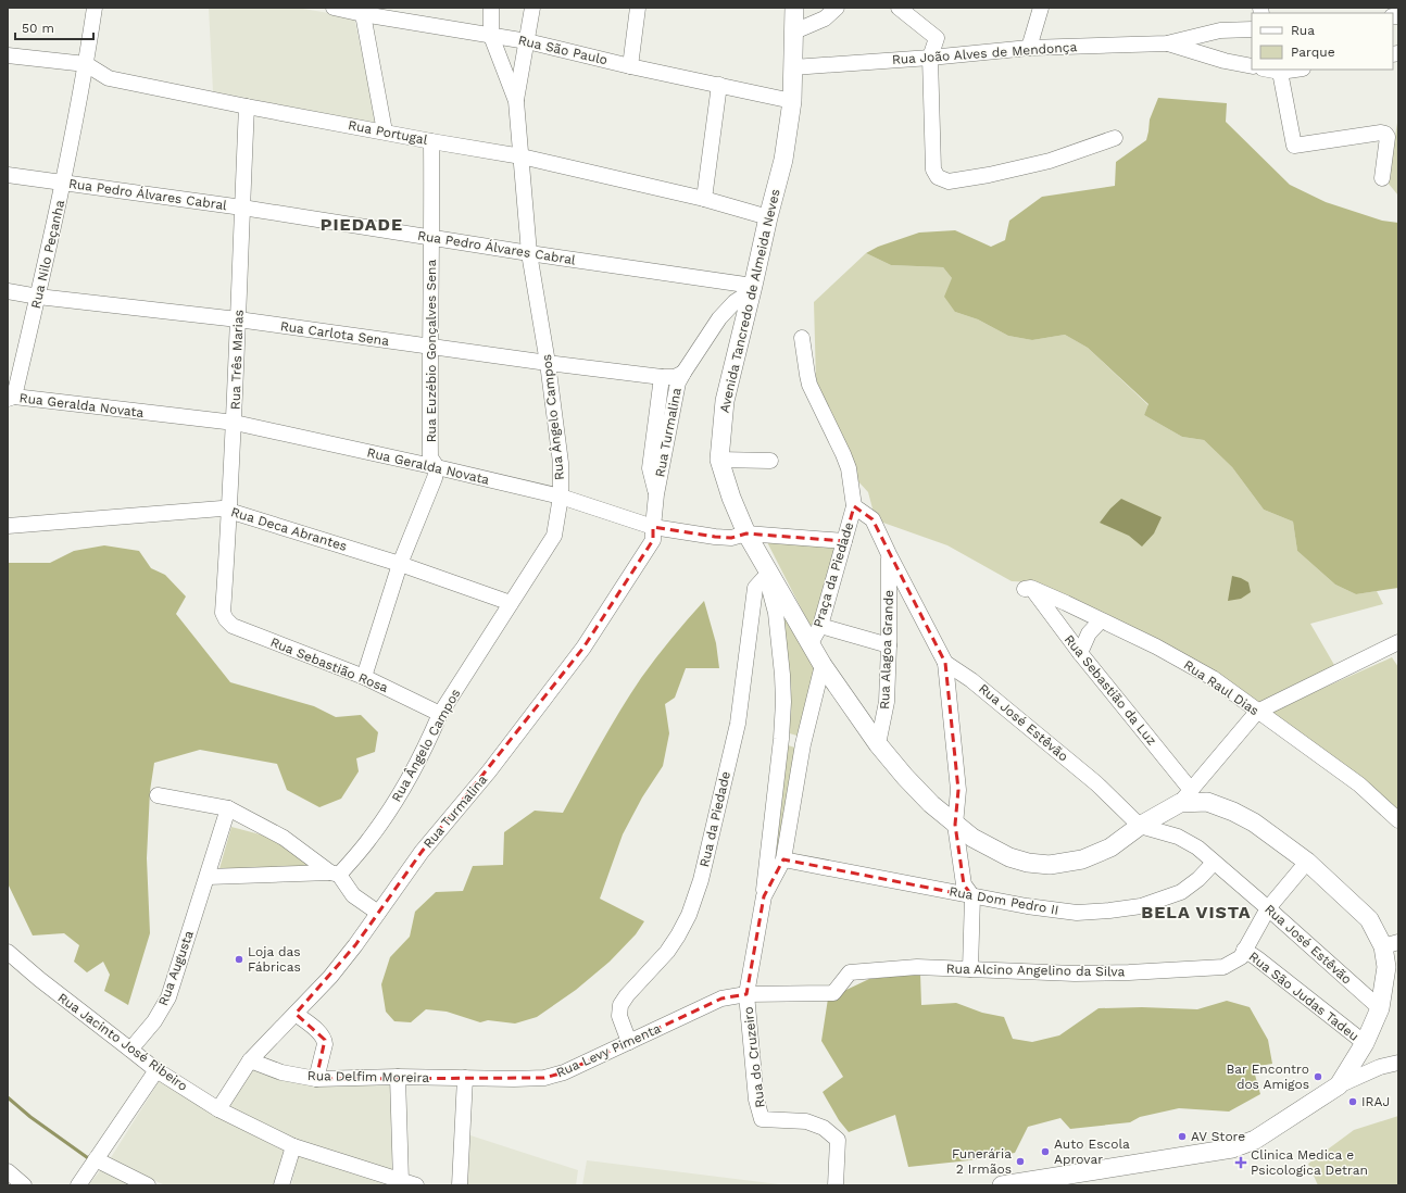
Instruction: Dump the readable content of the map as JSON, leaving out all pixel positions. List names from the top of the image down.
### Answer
{
  "streets": {
    "main road": ["Avenida Tancredo de Almeida Neves"],
    "street": [
      "Rua São Paulo",
      "Rua João Alves de Mendonça",
      "Rua Portugal",
      "Rua Pedro Álvares Cabral",
      "Rua Nilo Peçanha",
      "Rua Carlota Sena",
      "Rua Euzébio Gonçalves Sena",
      "Rua Três Marias",
      "Rua Geralda Novata",
      "Rua Ângelo Campos",
      "Rua Turmalina",
      "Rua Deca Abrantes",
      "Praça da Piedade",
      "Rua Alagoa Grande",
      "Rua Sebastião Rosa",
      "Rua Raul Dias",
      "Rua Sebastião da Luz",
      "Rua José Estêvão",
      "Rua da Piedade",
      "Rua Dom Pedro II",
      "Rua Augusta",
      "Rua Alcino Angelino da Silva",
      "Rua São Judas Tadeu",
      "Rua Jacinto José Ribeiro",
      "Rua Levy Pimenta",
      "Rua do Cruzeiro",
      "Rua Delfim Moreira"
    ]
  },
  "crossings": [
    ["Rua São Paulo", "Avenida Tancredo de Almeida Neves"],
    ["Rua São Paulo", "Rua Ângelo Campos"],
    ["Rua João Alves de Mendonça", "Avenida Tancredo de Almeida Neves"],
    ["Rua Portugal", "Rua Nilo Peçanha"],
    ["Rua Portugal", "Avenida Tancredo de Almeida Neves"],
    ["Rua Portugal", "Rua Euzébio Gonçalves Sena"],
    ["Rua Portugal", "Rua Três Marias"],
    ["Rua Portugal", "Rua Ângelo Campos"],
    ["Rua Pedro Álvares Cabral", "Rua Nilo Peçanha"],
    ["Rua Pedro Álvares Cabral", "Avenida Tancredo de Almeida Neves"],
    ["Rua Pedro Álvares Cabral", "Rua Euzébio Gonçalves Sena"],
    ["Rua Pedro Álvares Cabral", "Rua Três Marias"],
    ["Rua Pedro Álvares Cabral", "Rua Ângelo Campos"],
    ["Rua Pedro Álvares Cabral", "Rua Turmalina"],
    ["Rua Nilo Peçanha", "Rua Carlota Sena"],
    ["Rua Nilo Peçanha", "Rua Geralda Novata"],
    ["Avenida Tancredo de Almeida Neves", "Rua Geralda Novata"],
    ["Avenida Tancredo de Almeida Neves", "Rua Turmalina"],
    ["Avenida Tancredo de Almeida Neves", "Praça da Piedade"],
    ["Avenida Tancredo de Almeida Neves", "Rua Alagoa Grande"],
    ["Avenida Tancredo de Almeida Neves", "Rua Sebastião da Luz"],
    ["Avenida Tancredo de Almeida Neves", "Rua José Estêvão"],
    ["Avenida Tancredo de Almeida Neves", "Rua da Piedade"],
    ["Avenida Tancredo de Almeida Neves", "Rua Alcino Angelino da Silva"],
    ["Avenida Tancredo de Almeida Neves", "Rua São Judas Tadeu"],
    ["Avenida Tancredo de Almeida Neves", "Rua do Cruzeiro"],
    ["Rua Carlota Sena", "Rua Euzébio Gonçalves Sena"],
    ["Rua Carlota Sena", "Rua Três Marias"],
    ["Rua Carlota Sena", "Rua Ângelo Campos"],
    ["Rua Carlota Sena", "Rua Turmalina"],
    ["Rua Euzébio Gonçalves Sena", "Rua Geralda Novata"],
    ["Rua Três Marias", "Rua Geralda Novata"],
    ["Rua Três Marias", "Rua Deca Abrantes"],
    ["Rua Três Marias", "Rua Sebastião Rosa"],
    ["Rua Geralda Novata", "Rua Ângelo Campos"],
    ["Rua Geralda Novata", "Rua Turmalina"],
    ["Rua Geralda Novata", "Praça da Piedade"],
    ["Rua Ângelo Campos", "Rua Deca Abrantes"],
    ["Rua Ângelo Campos", "Rua Sebastião Rosa"],
    ["Rua Turmalina", "Rua Jacinto José Ribeiro"],
    ["Rua Turmalina", "Rua Delfim Moreira"],
    ["Praça da Piedade", "Rua José Estêvão"],
    ["Rua Alagoa Grande", "Rua José Estêvão"],
    ["Rua Raul Dias", "Rua Sebastião da Luz"],
    ["Rua José Estêvão", "Rua Dom Pedro II"],
    ["Rua José Estêvão", "Rua Alcino Angelino da Silva"],
    ["Rua da Piedade", "Rua Levy Pimenta"],
    ["Rua da Piedade", "Rua do Cruzeiro"],
    ["Rua Dom Pedro II", "Rua do Cruzeiro"],
    ["Rua Augusta", "Rua Jacinto José Ribeiro"],
    ["Rua Alcino Angelino da Silva", "Rua São Judas Tadeu"],
    ["Rua Alcino Angelino da Silva", "Rua Levy Pimenta"],
    ["Rua Alcino Angelino da Silva", "Rua do Cruzeiro"],
    ["Rua Levy Pimenta", "Rua do Cruzeiro"],
    ["Rua Levy Pimenta", "Rua Delfim Moreira"]
  ],
  "districts": ["PIEDADE", "BELA VISTA"],
  "places": {
    "other": [
      "Loja das Fábricas",
      "Bar Encontro dos Amigos",
      "IRAJ",
      "AV Store",
      "Auto Escola Aprovar",
      "Funerária 2 Irmãos"
    ],
    "health": ["Clinica Medica e Psicologica Detran"]
  },
  "legend": ["Rua", "Parque"],
  "scale_bar": "50 m"
}
